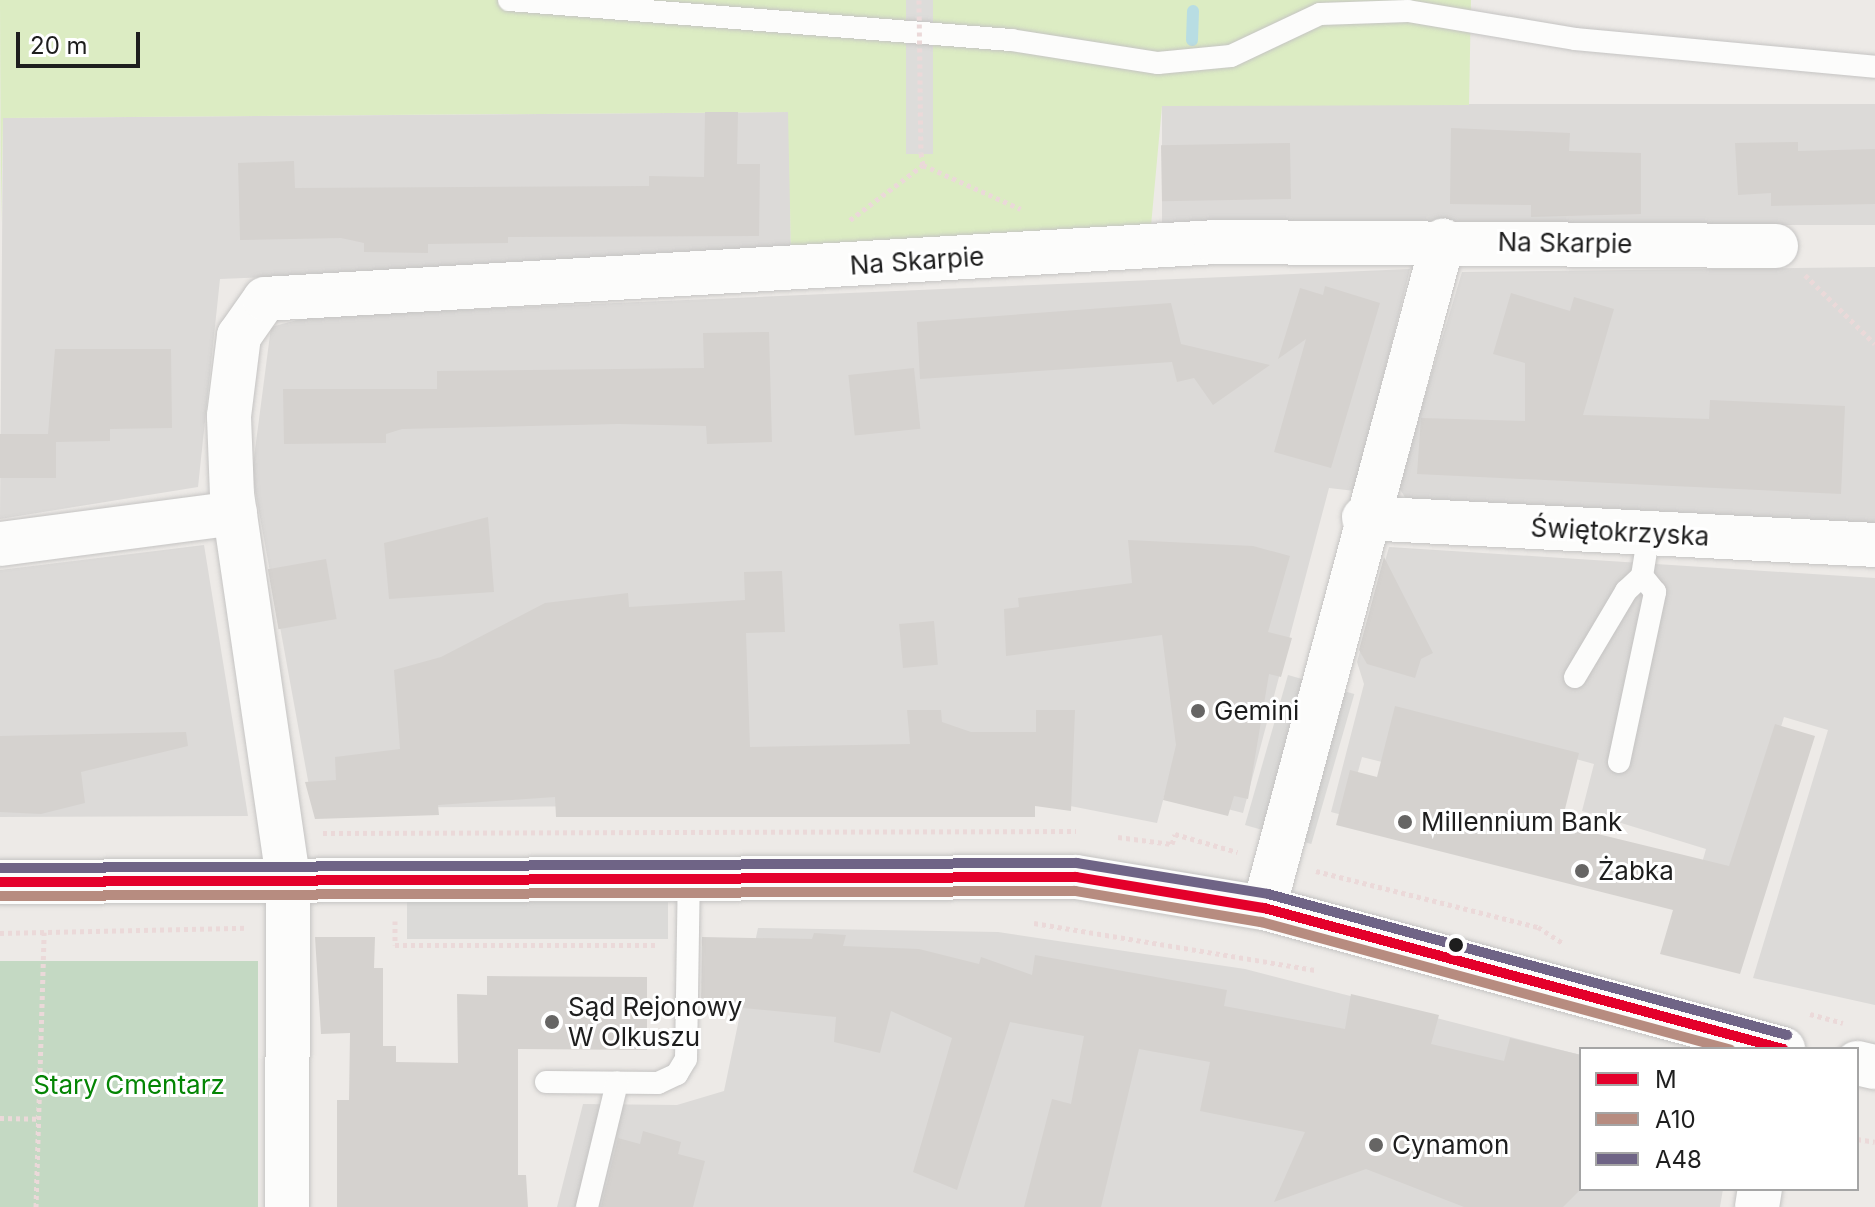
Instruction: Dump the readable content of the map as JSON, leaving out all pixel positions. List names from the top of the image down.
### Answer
{
  "streets": {
    "street": ["Na Skarpie", "Świętokrzyska"]
  },
  "parks": ["Stary Cmentarz"],
  "places": [
    "Gemini",
    "Millennium Bank",
    "Żabka",
    "Sąd Rejonowy W Olkuszu",
    "Cynamon"
  ],
  "lines": ["transit line A48", "transit line M", "transit line A10"],
  "legend": ["M", "A10", "A48"],
  "scale_bar": "20 m"
}
